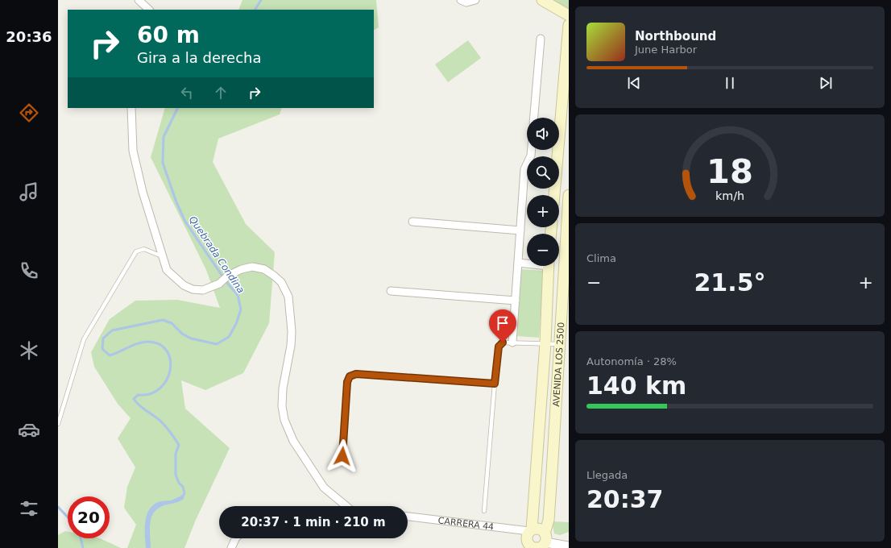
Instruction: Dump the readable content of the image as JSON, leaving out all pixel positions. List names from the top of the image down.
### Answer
{
  "streets": {
    "main road": ["AVENIDA LOS 2500"],
    "street": ["CARRERA 44"]
  },
  "crossings": [
    ["AVENIDA LOS 2500", "CARRERA 44"]
  ],
  "water": ["Quebrada Condina"],
  "page": {
    "tabs": "20:36",
    "turn": ["60 m", "Gira a la derecha"],
    "song": ["Northbound", "June Harbor"],
    "map_buttons": ["+", "−"],
    "tile": [
      "Clima",
      ["Autonomía · 28%", "140 km"],
      ["Llegada", "20:37"]
    ],
    "heat": ["−", "21.5°", "+"],
    "limit": "20",
    "trip": "20:37 · 1 min · 210 m",
    "gauge": ["18", "km/h"]
  }
}
